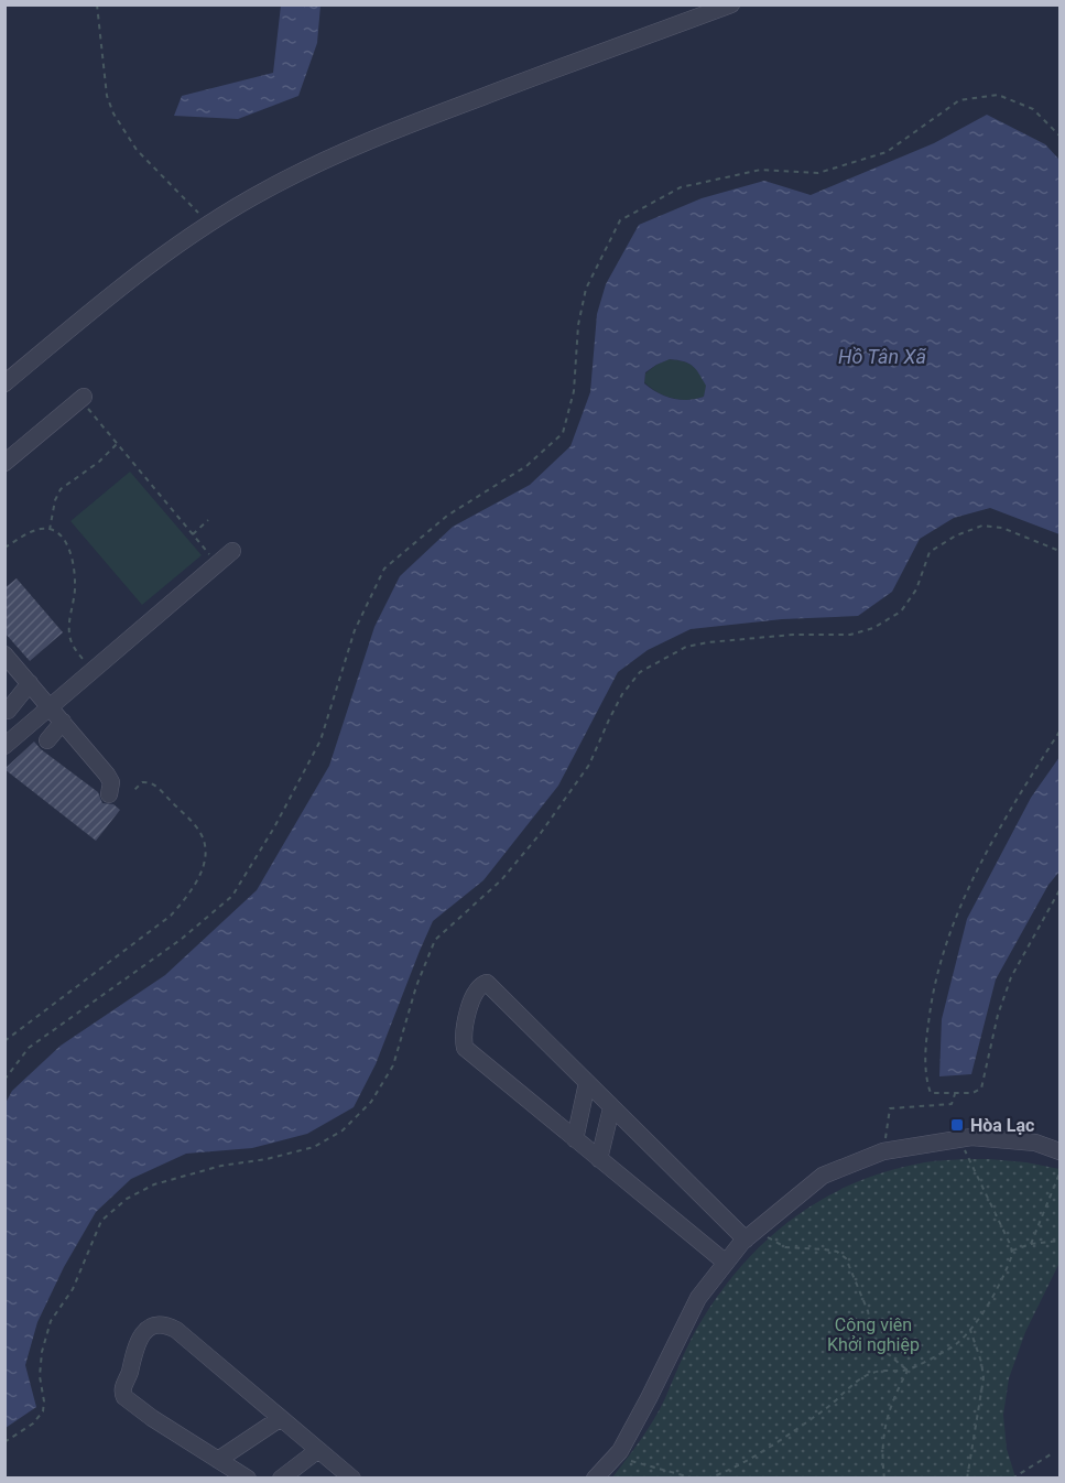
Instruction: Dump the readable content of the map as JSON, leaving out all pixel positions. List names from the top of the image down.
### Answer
{
  "water": ["Hồ Tân Xã"],
  "parks": ["Công viên Khởi nghiệp"],
  "places": {
    "transit": ["Hòa Lạc"]
  }
}
